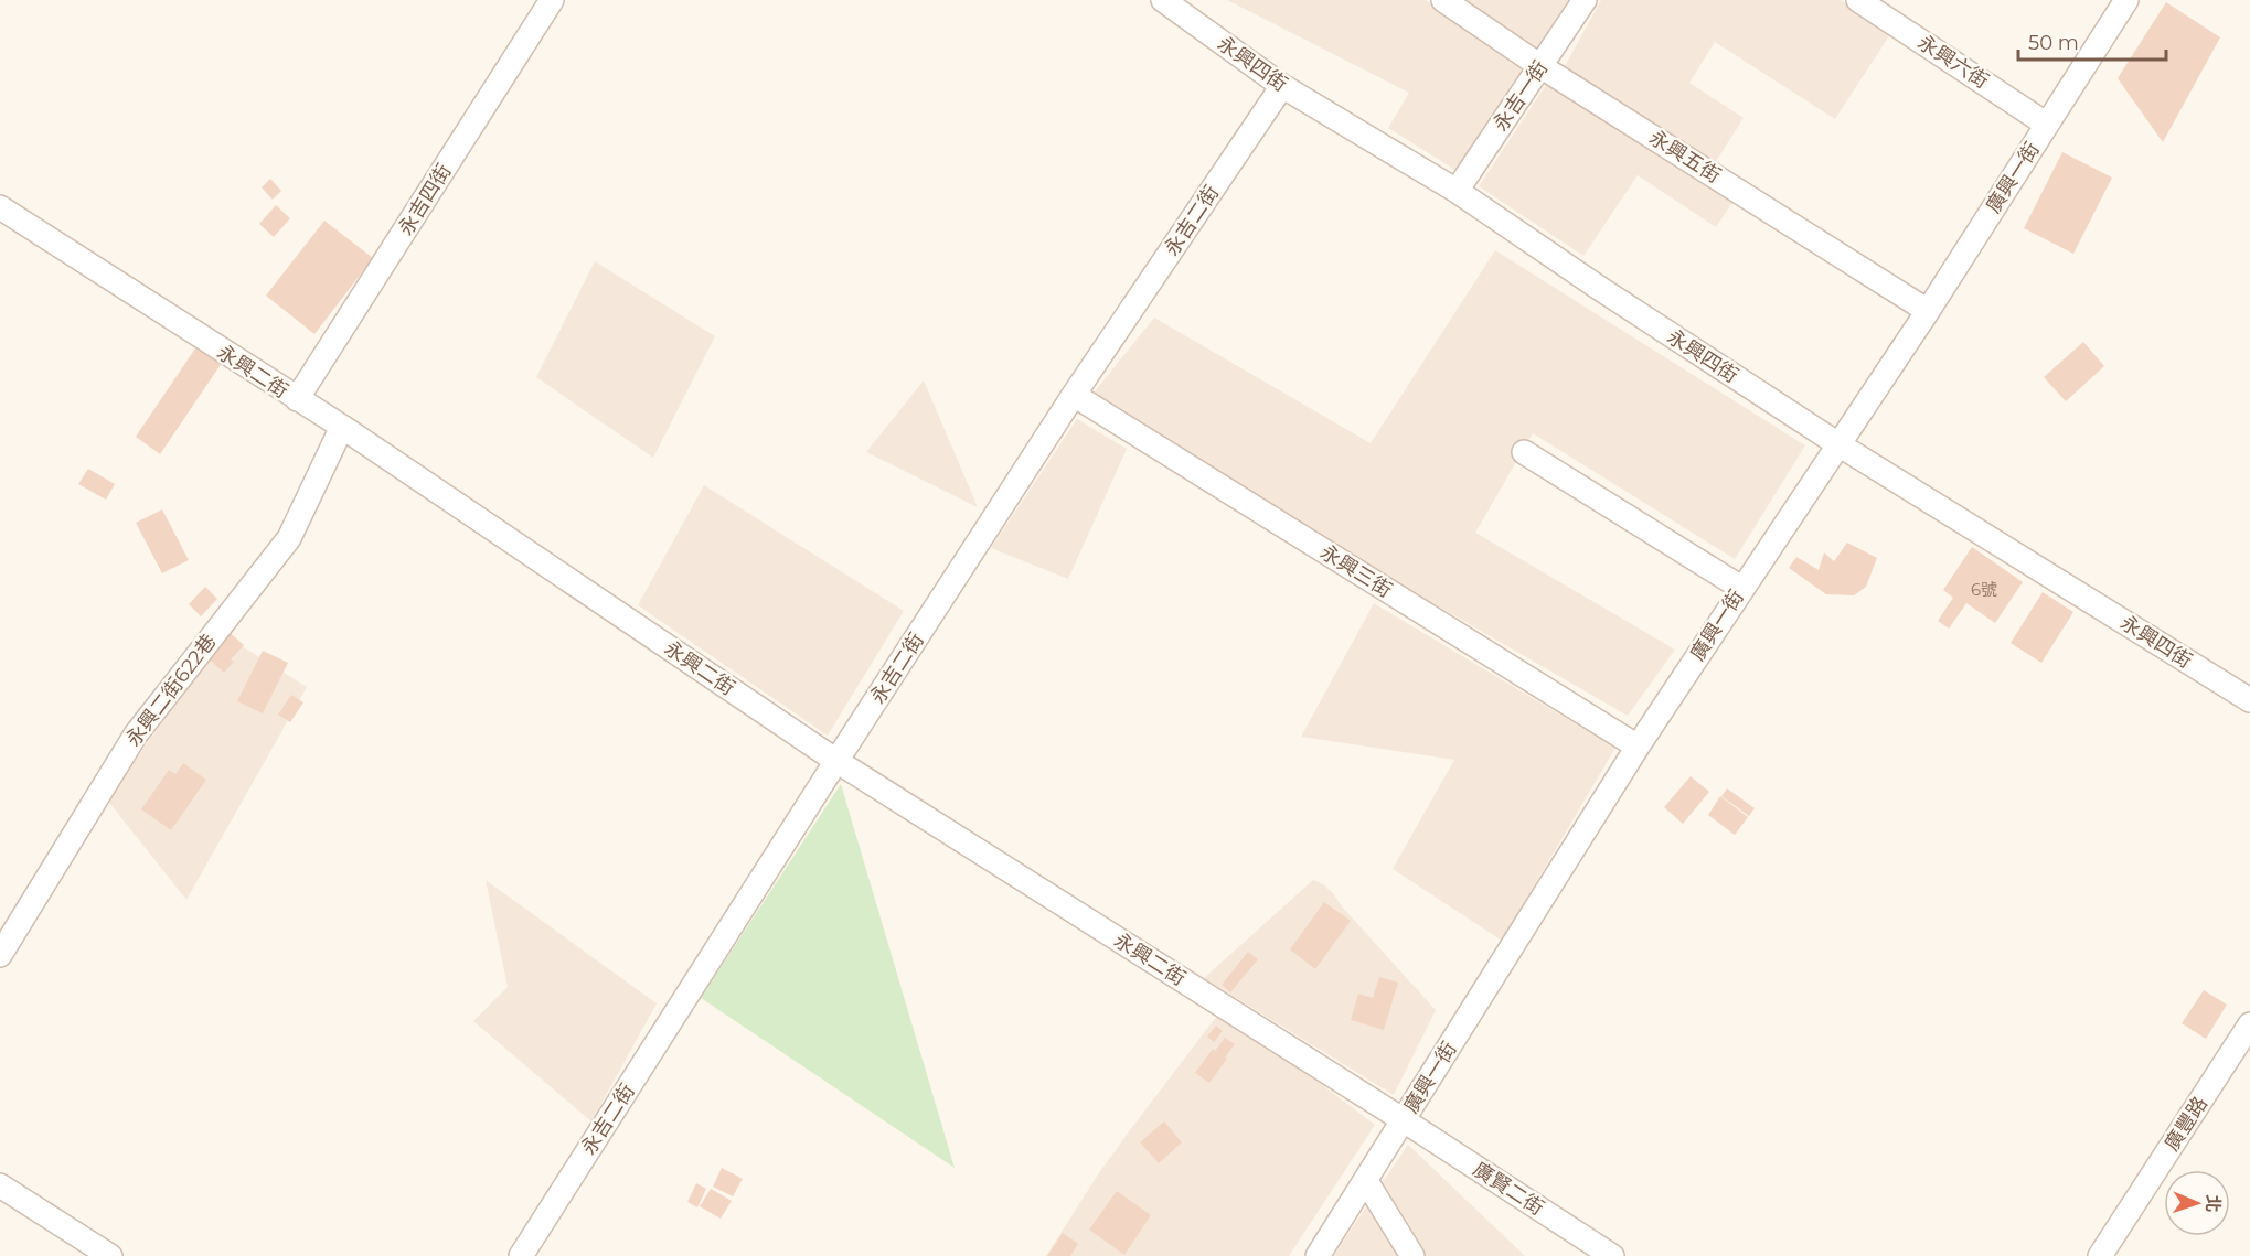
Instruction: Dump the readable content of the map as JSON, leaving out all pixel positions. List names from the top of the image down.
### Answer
{
  "streets": {
    "street": [
      "永興六街",
      "永興四街",
      "永吉一街",
      "永興五街",
      "廣興一街",
      "永吉四街",
      "永吉二街",
      "永興二街",
      "永興三街",
      "永興二街622巷",
      "廣豐路",
      "廣賢二街"
    ]
  },
  "crossings": [
    ["永興六街", "廣興一街"],
    ["永興四街", "永吉一街"],
    ["永興四街", "廣興一街"],
    ["永興四街", "永吉二街"],
    ["永吉一街", "永興五街"],
    ["永興五街", "廣興一街"],
    ["廣興一街", "永興二街"],
    ["廣興一街", "永興三街"],
    ["廣興一街", "廣賢二街"],
    ["永吉四街", "永興二街"],
    ["永吉二街", "永興二街"],
    ["永吉二街", "永興三街"],
    ["永興二街", "永興二街622巷"],
    ["永興二街", "廣賢二街"]
  ],
  "house_numbers": ["6號"],
  "scale_bar": "50 m",
  "north": "right"
}
